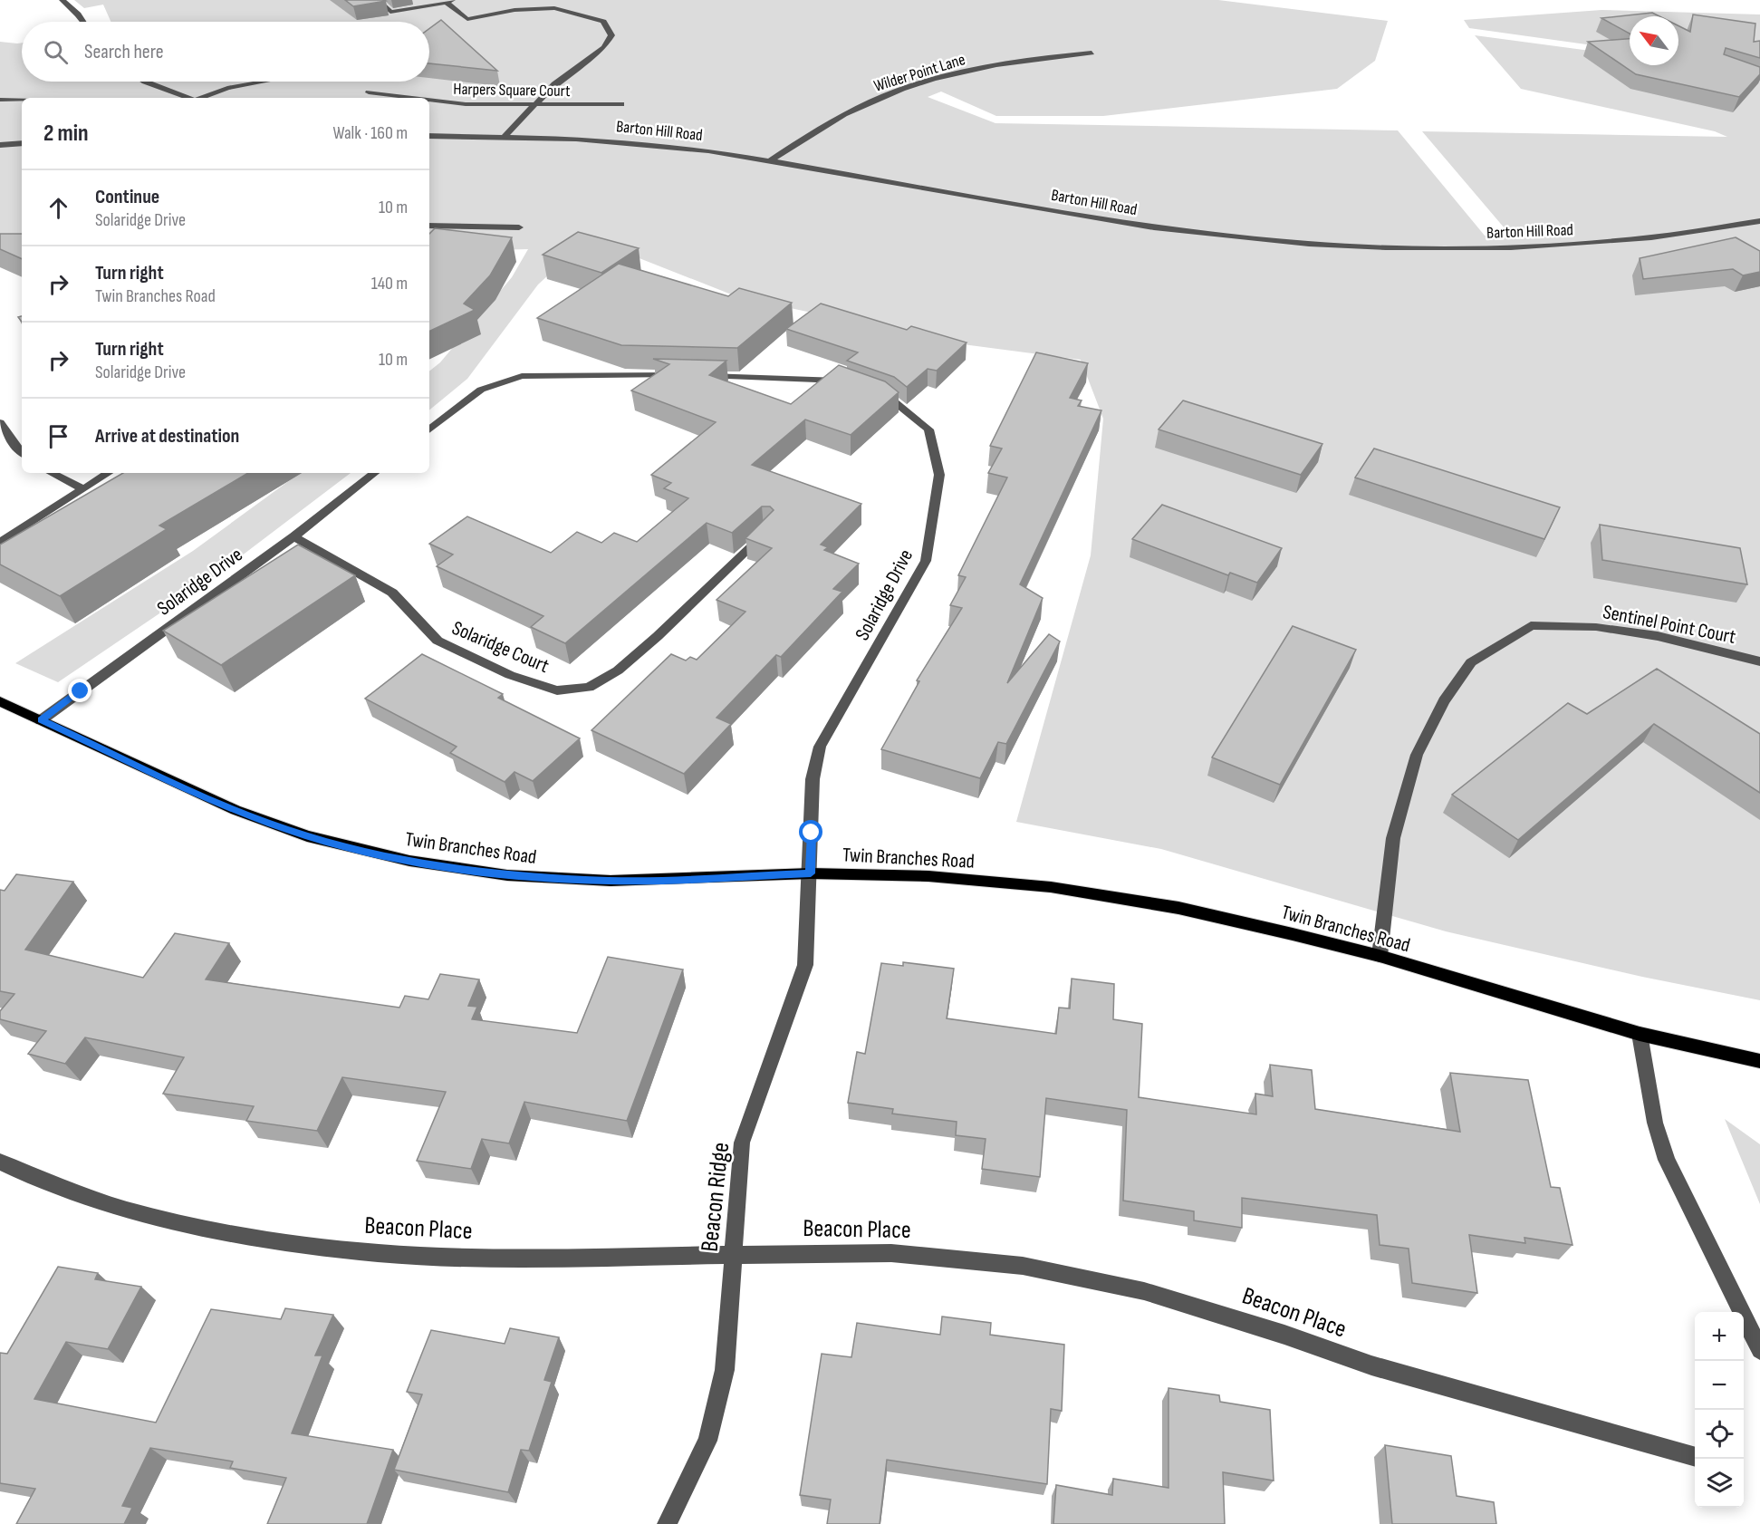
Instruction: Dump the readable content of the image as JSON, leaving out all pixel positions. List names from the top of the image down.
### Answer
{
  "streets": {
    "main road": ["Twin Branches Road"],
    "street": [
      "Wilder Point Lane",
      "Harpers Square Court",
      "Barton Hill Road",
      "Solaridge Drive",
      "Sentinel Point Court",
      "Solaridge Court",
      "Beacon Ridge",
      "Beacon Place"
    ]
  },
  "crossings": [
    ["Wilder Point Lane", "Barton Hill Road"],
    ["Solaridge Drive", "Solaridge Court"],
    ["Solaridge Drive", "Twin Branches Road"],
    ["Solaridge Drive", "Beacon Ridge"],
    ["Sentinel Point Court", "Twin Branches Road"],
    ["Twin Branches Road", "Beacon Ridge"],
    ["Beacon Ridge", "Beacon Place"]
  ],
  "north": "top left",
  "page": {
    "search": "Search here",
    "heading": ["2 min", "Walk · 160 m"],
    "list": [
      ["Continue", "Solaridge Drive", "10 m"],
      ["Turn right", "Twin Branches Road", "140 m"],
      ["Turn right", "Solaridge Drive", "10 m"],
      "Arrive at destination"
    ],
    "map_buttons": ["+", "−"]
  }
}
